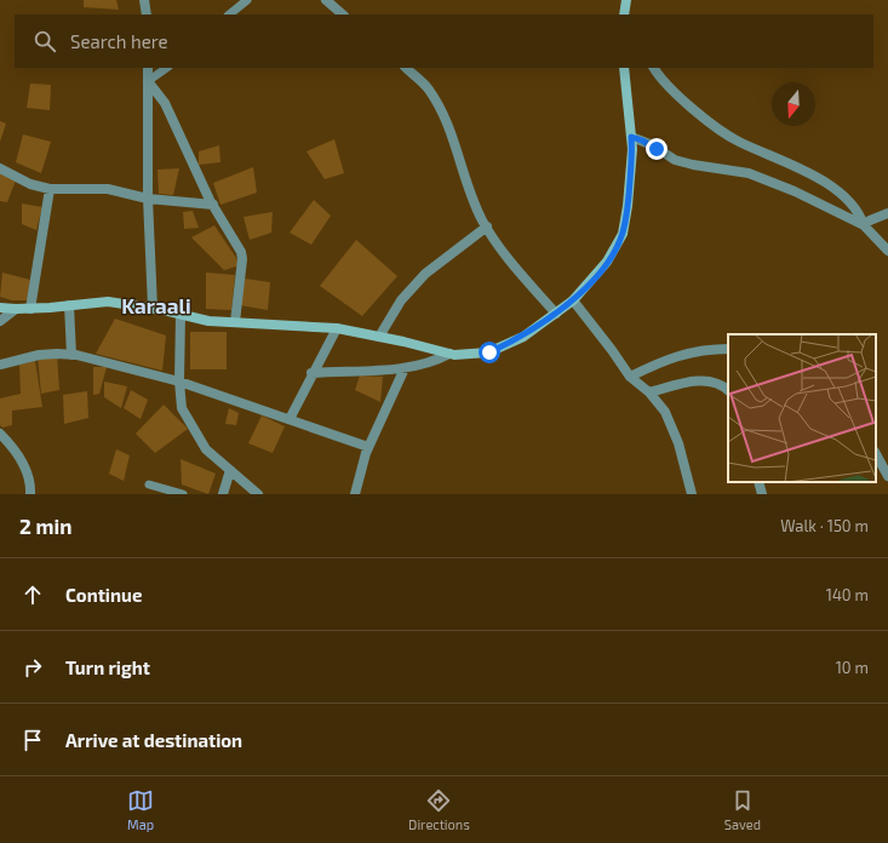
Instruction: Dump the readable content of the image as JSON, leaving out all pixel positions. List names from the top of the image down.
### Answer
{
  "districts": ["Karaali"],
  "north": "bottom",
  "page": {
    "search": "Search here",
    "heading": ["2 min", "Walk · 150 m"],
    "list": [
      ["Continue", "140 m"],
      ["Turn right", "10 m"],
      "Arrive at destination"
    ],
    "nav": ["Map", "Directions", "Saved"]
  }
}
